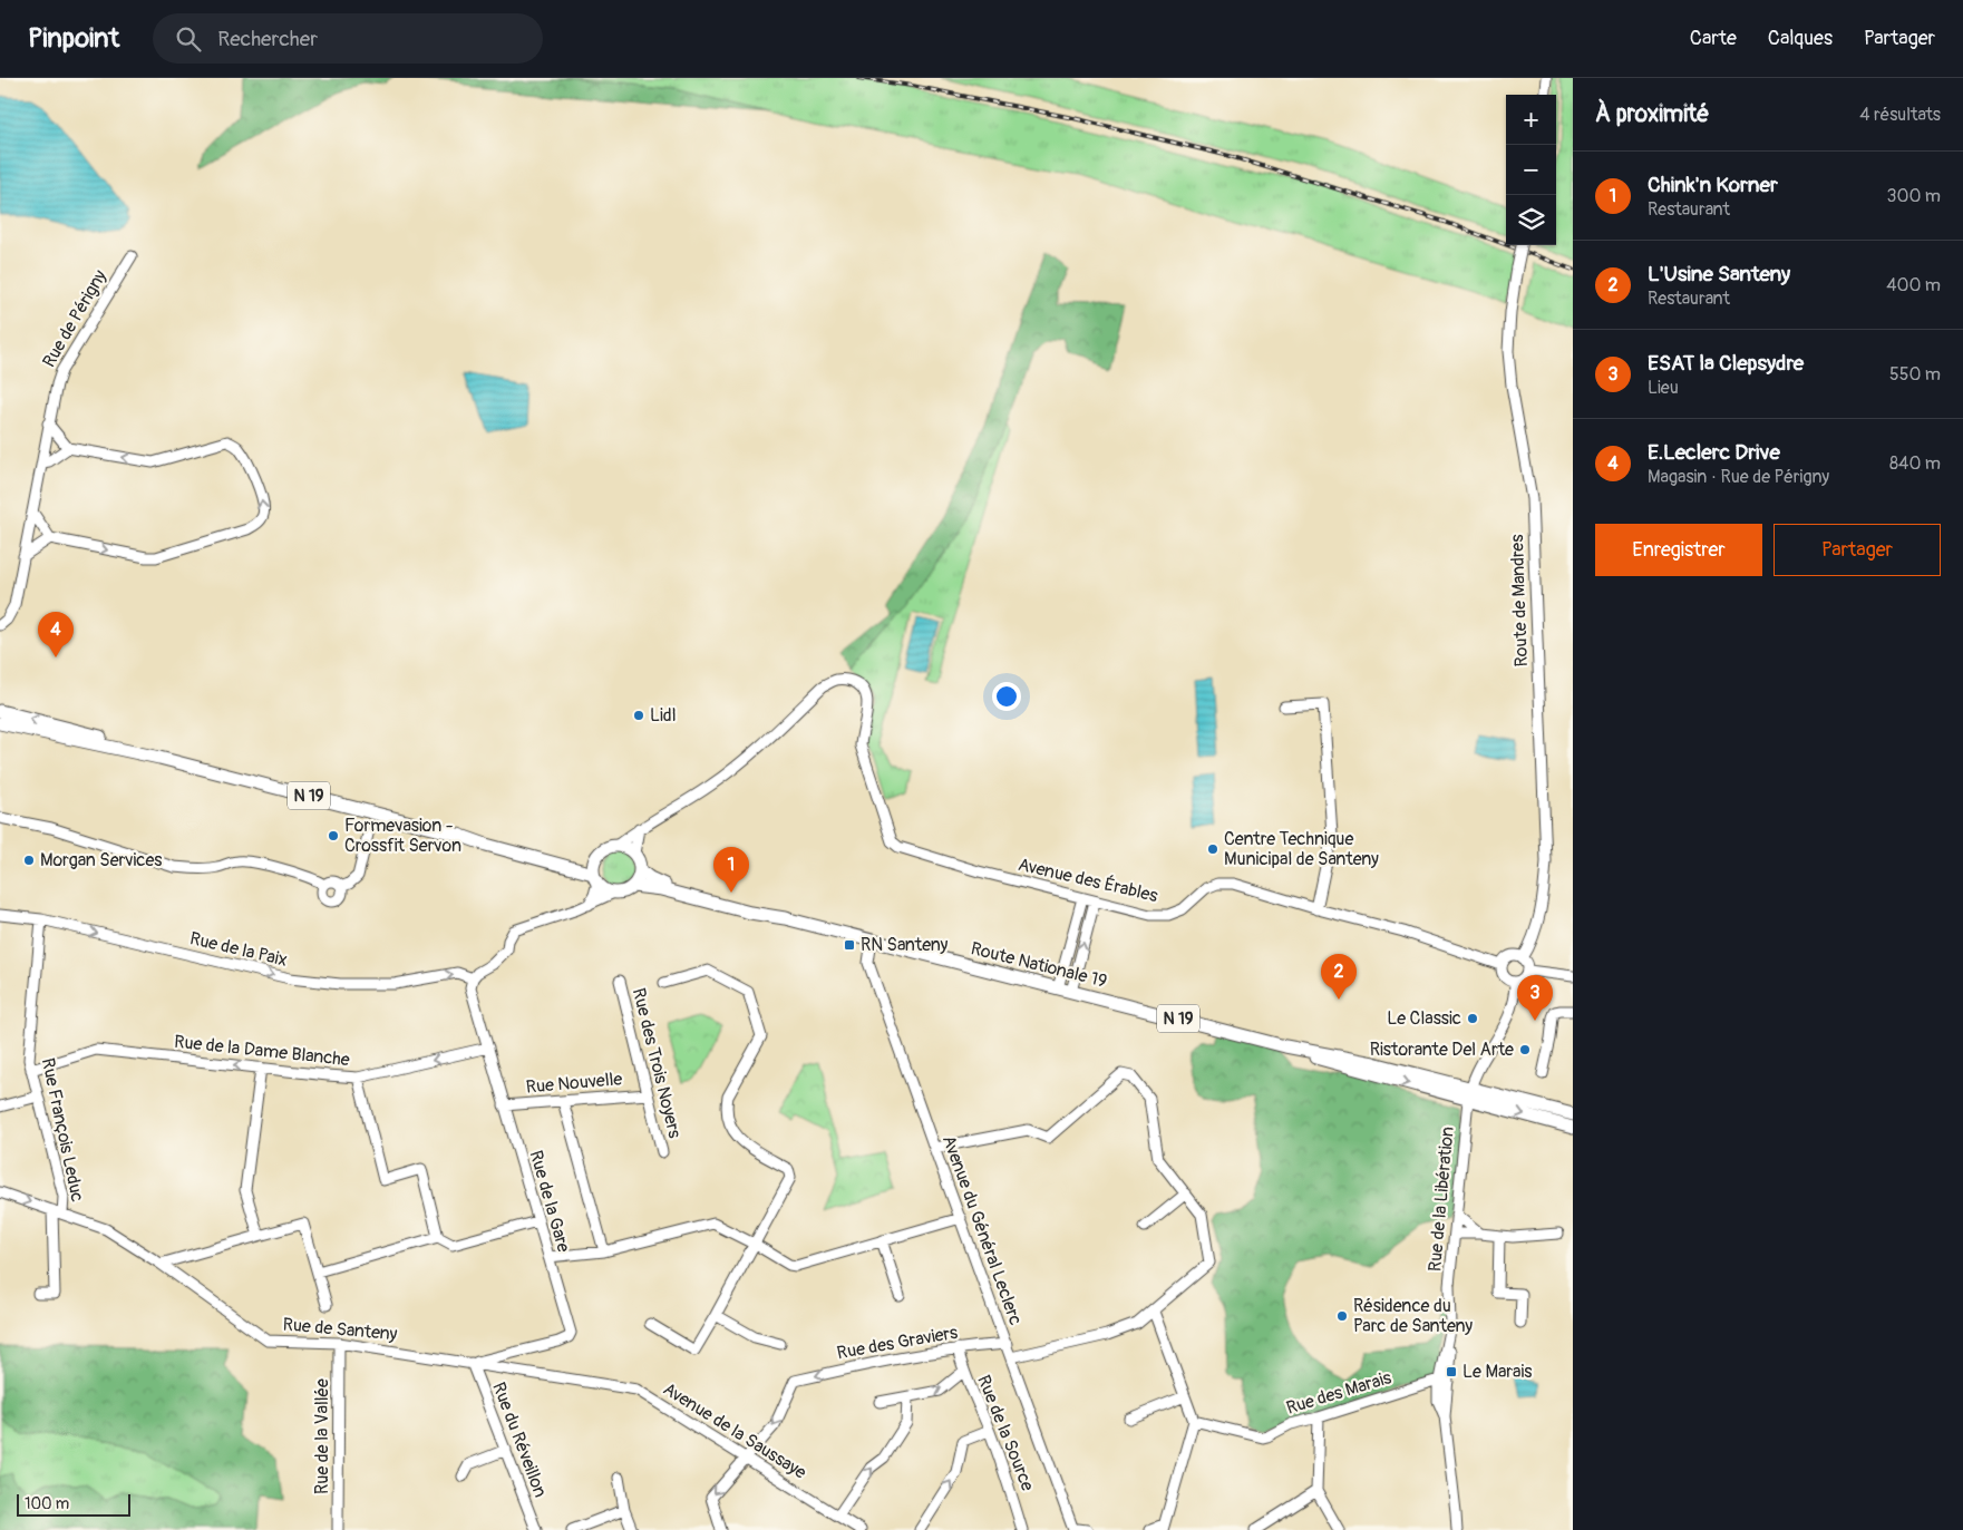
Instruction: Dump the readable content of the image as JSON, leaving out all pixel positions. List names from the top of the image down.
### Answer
{
  "streets": {
    "main road": ["N 19", "Route Nationale 19"],
    "street": [
      "Rue de Périgny",
      "Route de Mandres",
      "Avenue des Érables",
      "Rue de la Paix",
      "Rue de la Dame Blanche",
      "Rue des Trois Noyers",
      "Rue Nouvelle",
      "Rue François Leduc",
      "Rue de la Libération",
      "Rue de la Gare",
      "Avenue du Général Leclerc",
      "Rue de Santeny",
      "Rue des Graviers",
      "Rue des Marais",
      "Avenue de la Saussaye",
      "Rue de la Source",
      "Rue de la Vallée",
      "Rue du Réveillon"
    ]
  },
  "crossings": [
    ["Route de Mandres", "Avenue des Érables"],
    ["N 19", "Avenue des Érables"],
    ["N 19", "Route Nationale 19"],
    ["Avenue des Érables", "Route Nationale 19"],
    ["Rue de la Paix", "Rue François Leduc"],
    ["Rue de la Paix", "Rue de la Gare"],
    ["Route Nationale 19", "Rue de la Libération"],
    ["Route Nationale 19", "Avenue du Général Leclerc"],
    ["Rue de la Dame Blanche", "Rue François Leduc"],
    ["Rue de la Dame Blanche", "Rue de la Gare"],
    ["Rue des Trois Noyers", "Rue Nouvelle"],
    ["Rue Nouvelle", "Rue de la Gare"],
    ["Rue François Leduc", "Rue de Santeny"],
    ["Rue de la Libération", "Rue des Marais"],
    ["Rue de la Gare", "Rue de Santeny"],
    ["Rue de la Gare", "Rue du Réveillon"],
    ["Avenue du Général Leclerc", "Rue des Graviers"],
    ["Rue de Santeny", "Avenue de la Saussaye"],
    ["Rue de Santeny", "Rue de la Vallée"],
    ["Rue de Santeny", "Rue du Réveillon"],
    ["Rue des Graviers", "Avenue de la Saussaye"],
    ["Rue des Graviers", "Rue de la Source"]
  ],
  "one_way": ["Rue de la Paix", "Rue de la Dame Blanche"],
  "places": {
    "other": [
      "Lidl",
      "Formevasion - Crossfit Servon",
      "Centre Technique Municipal de Santeny",
      "Morgan Services",
      "Le Classic",
      "Ristorante Del Arte",
      "Résidence du Parc de Santeny"
    ],
    "transit": ["RN Santeny", "Le Marais"]
  },
  "scale_bar": "100 m",
  "page": {
    "header": "Pinpoint",
    "search": "Rechercher",
    "nav": ["Carte", "Calques", "Partager"],
    "heading": ["À proximité", "4 résultats"],
    "map_buttons": ["+", "−"],
    "list": [
      {
        "mark": "1",
        "name": "Chink'n Korner",
        "note": "Restaurant",
        "value": "300 m"
      },
      {
        "mark": "2",
        "name": "L'Usine Santeny",
        "note": "Restaurant",
        "value": "400 m"
      },
      {
        "mark": "3",
        "name": "ESAT la Clepsydre",
        "note": "Lieu",
        "value": "550 m"
      },
      {
        "mark": "4",
        "name": "E.Leclerc Drive",
        "note": "Magasin · Rue de Périgny",
        "value": "840 m"
      }
    ],
    "buttons": ["Enregistrer", "Partager"],
    "pins": [
      "4",
      "1",
      "2",
      "3"
    ],
    "scale": "100 m"
  }
}
